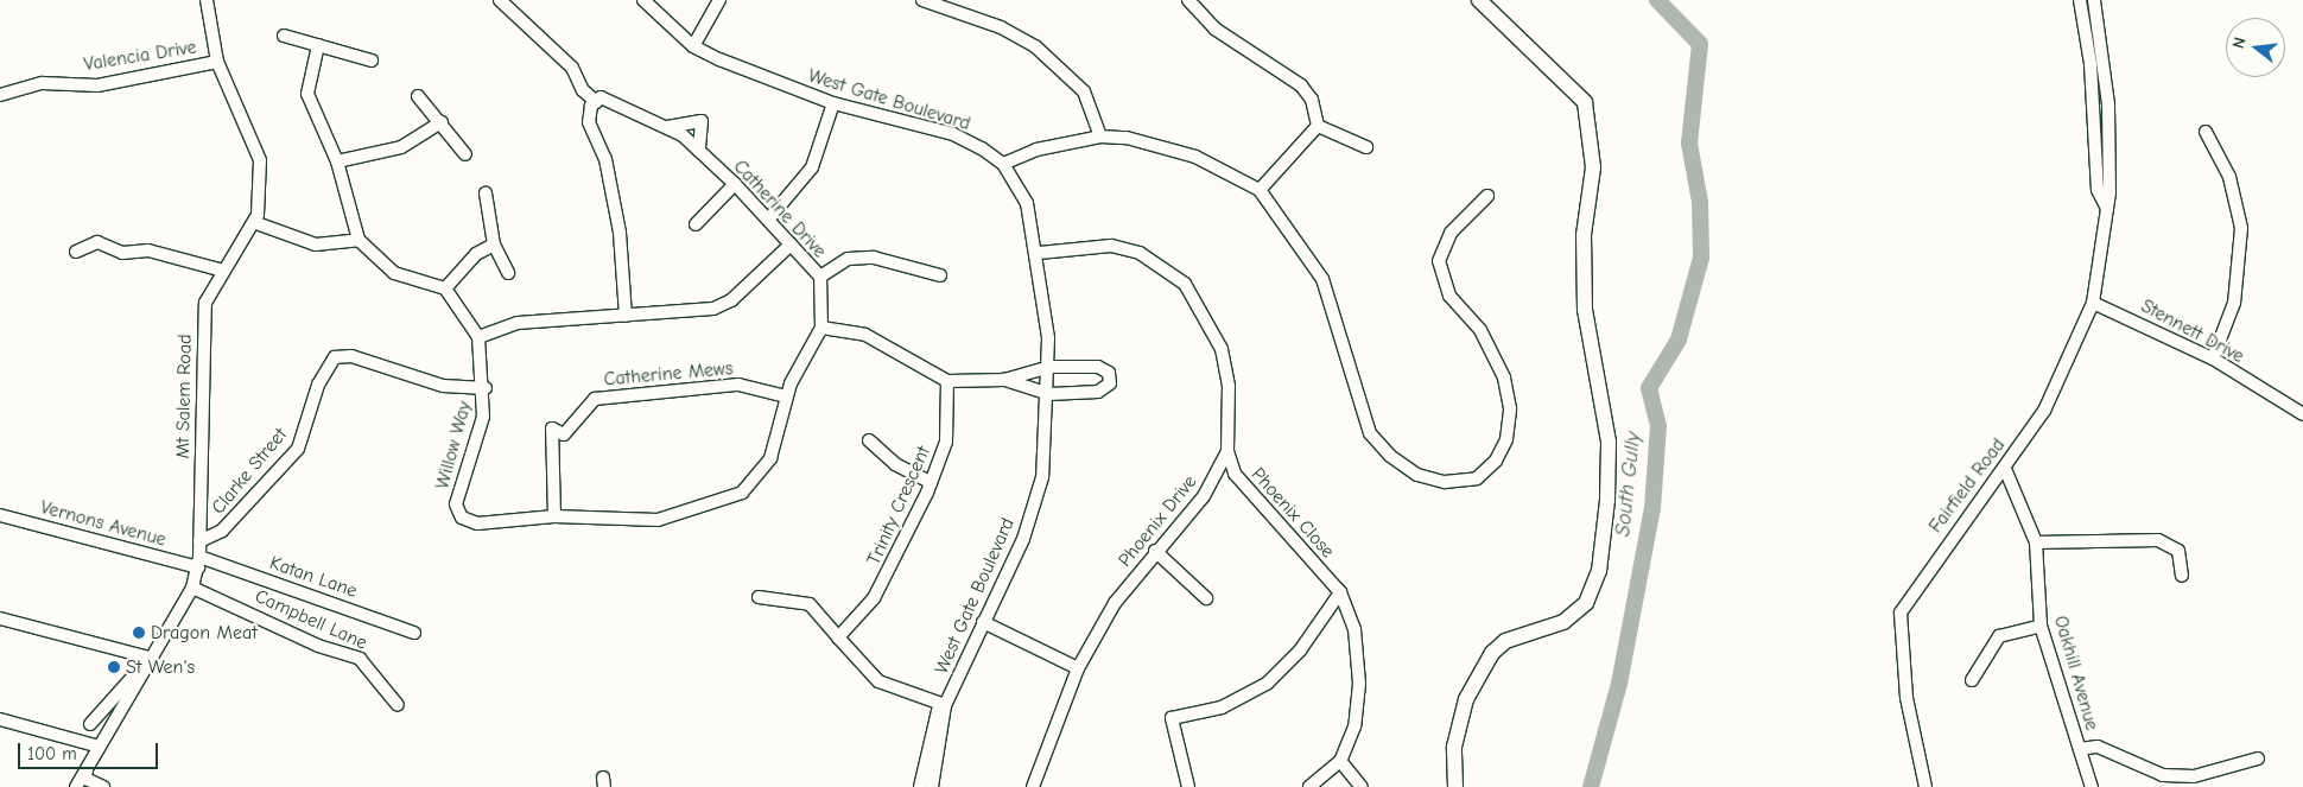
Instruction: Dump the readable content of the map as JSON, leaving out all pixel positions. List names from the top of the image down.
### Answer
{
  "streets": {
    "street": [
      "Valencia Drive",
      "West Gate Boulevard",
      "Catherine Drive",
      "Stennett Drive",
      "Catherine Mews",
      "Mt Salem Road",
      "Willow Way",
      "Clarke Street",
      "Fairfield Road",
      "Trinity Crescent",
      "Phoenix Close",
      "Phoenix Drive",
      "Vernons Avenue",
      "Katan Lane",
      "Campbell Lane",
      "Oakhill Avenue"
    ]
  },
  "crossings": [
    ["West Gate Boulevard", "Phoenix Drive"],
    ["Catherine Drive", "Catherine Mews"],
    ["Catherine Drive", "Willow Way"],
    ["Stennett Drive", "Fairfield Road"],
    ["Mt Salem Road", "Clarke Street"],
    ["Mt Salem Road", "Vernons Avenue"],
    ["Mt Salem Road", "Katan Lane"],
    ["Mt Salem Road", "Campbell Lane"],
    ["Willow Way", "Clarke Street"],
    ["Fairfield Road", "Oakhill Avenue"],
    ["Phoenix Close", "Phoenix Drive"],
    ["Vernons Avenue", "Katan Lane"]
  ],
  "water": ["South Gully"],
  "places": ["Dragon Meat", "St Wen's"],
  "scale_bar": "100 m",
  "north": "left"
}
